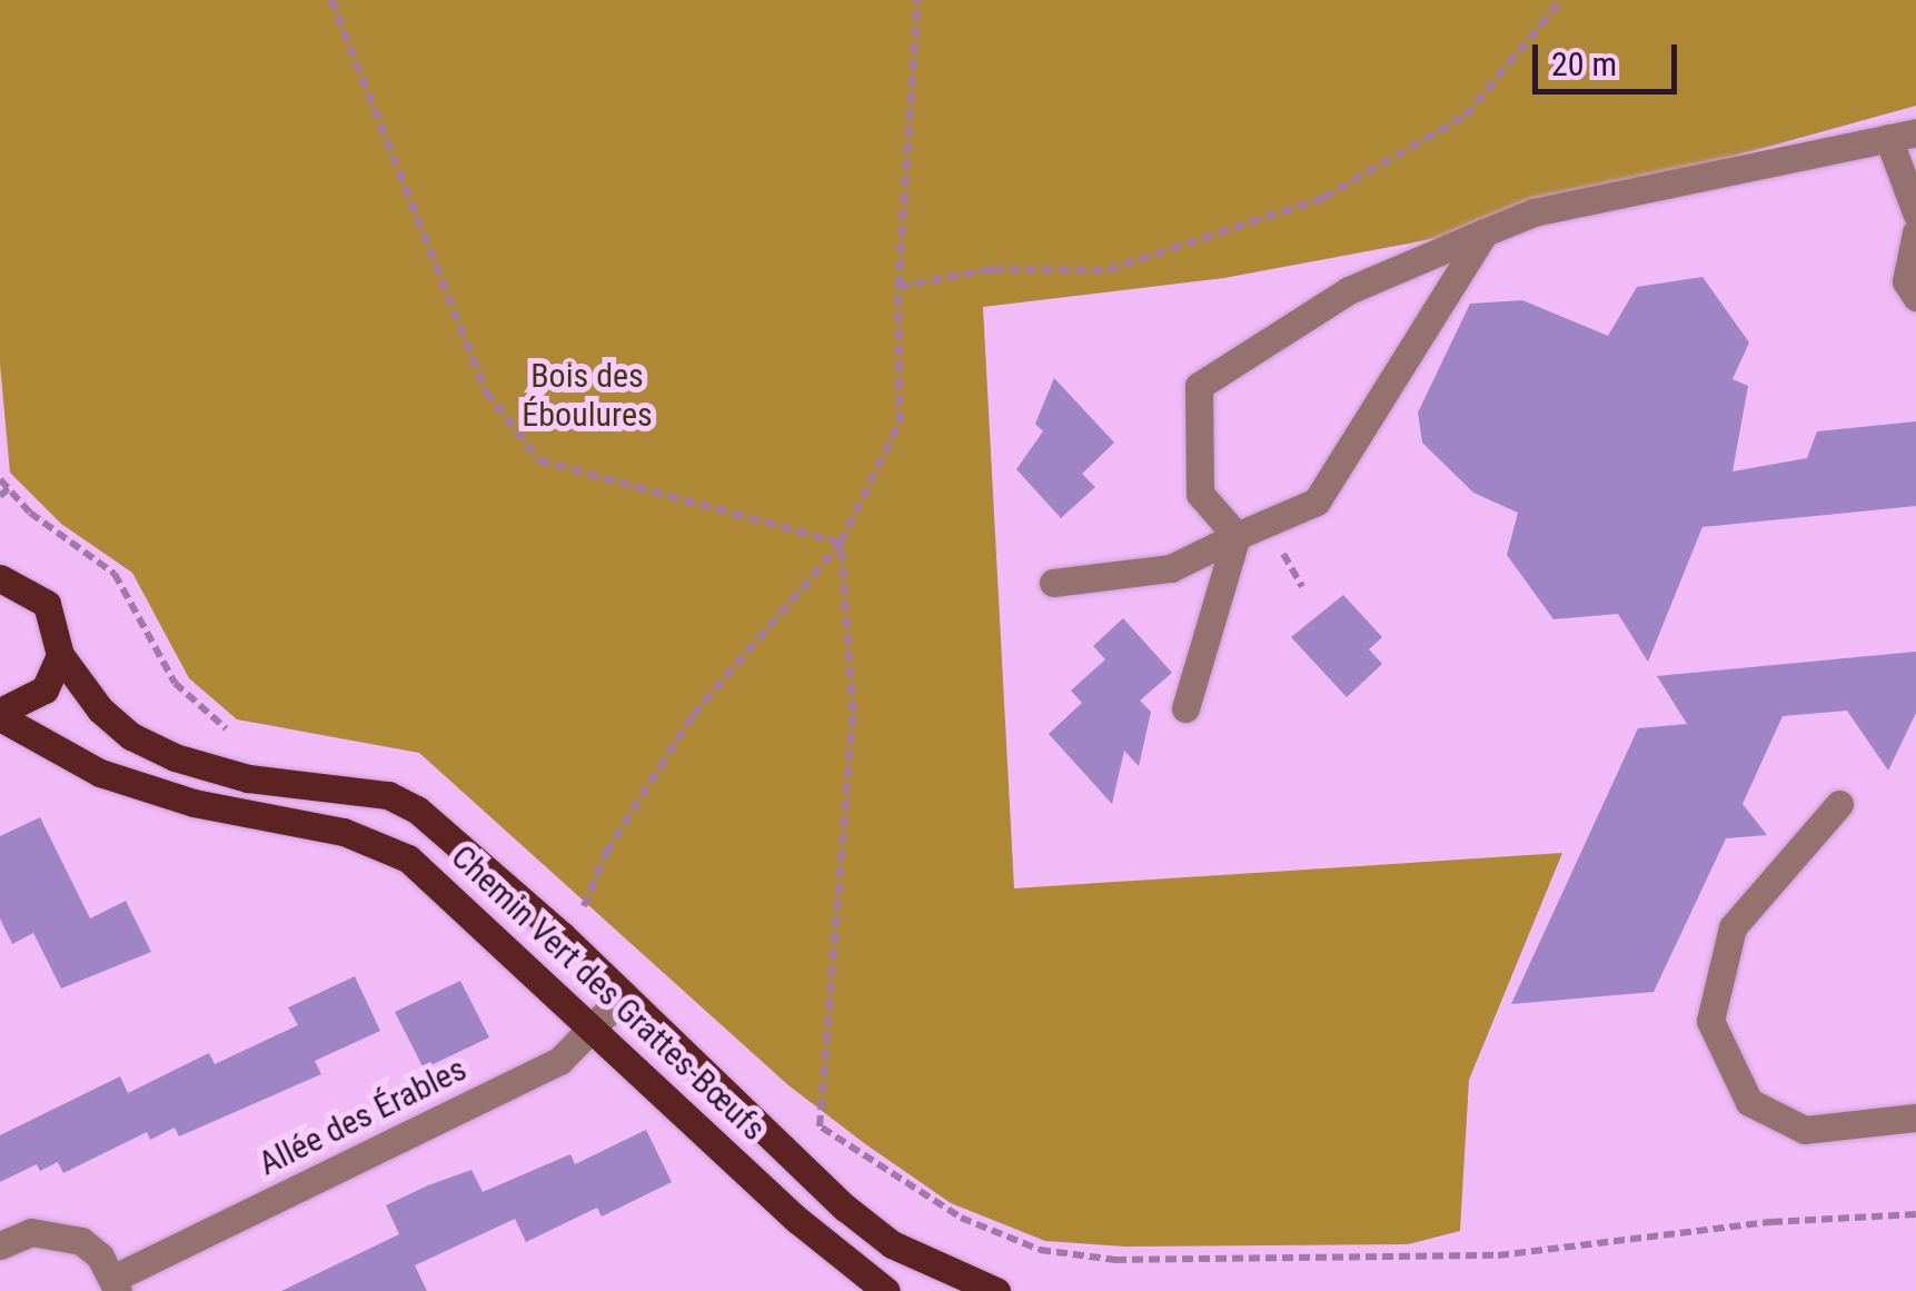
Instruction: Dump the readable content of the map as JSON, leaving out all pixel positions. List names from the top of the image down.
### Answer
{
  "streets": {
    "main road": ["Chemin Vert des Grattes-Bœufs"],
    "street": ["Allée des Érables"]
  },
  "crossings": [
    ["Chemin Vert des Grattes-Bœufs", "Allée des Érables"]
  ],
  "parks": ["Bois des Éboulures"],
  "scale_bar": "20 m"
}
